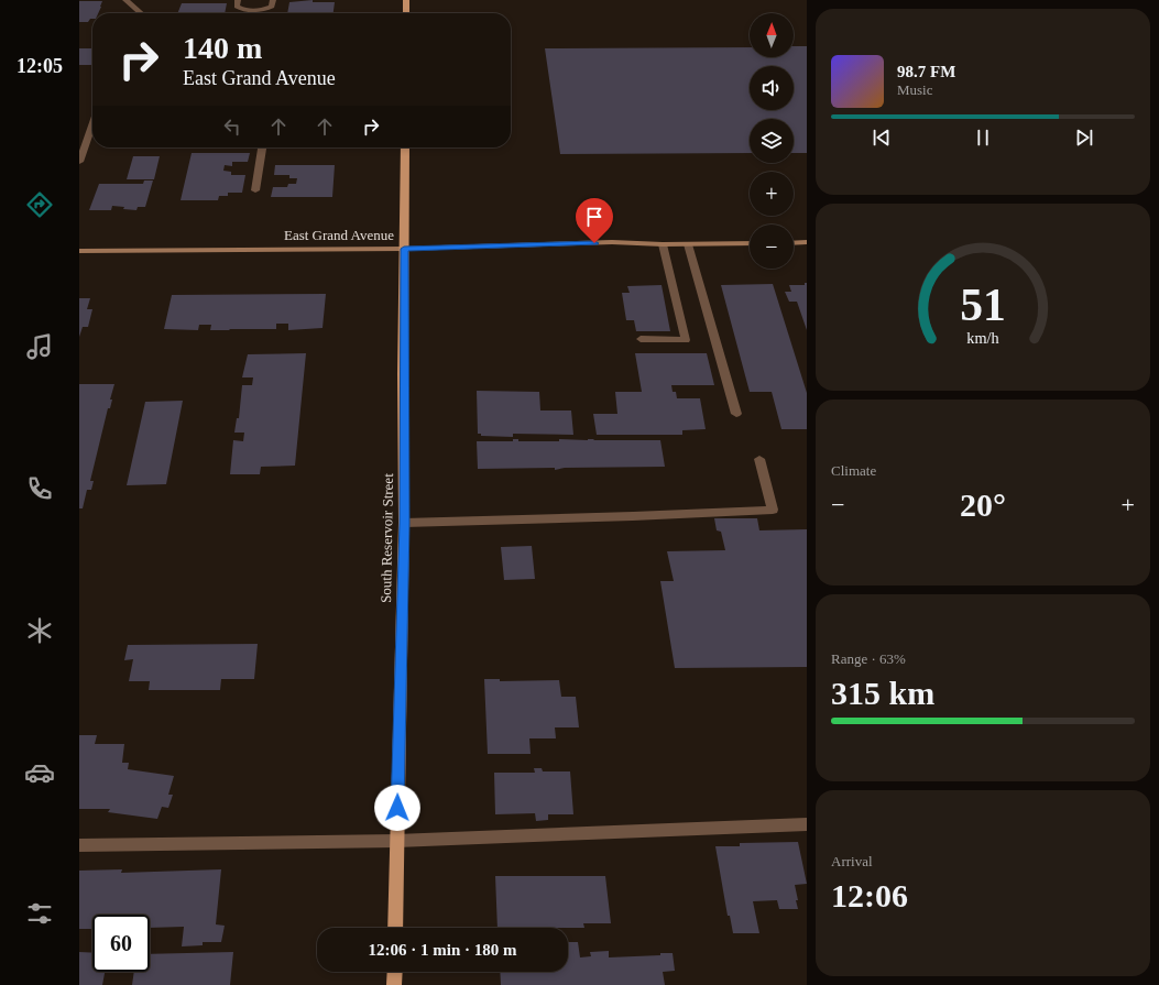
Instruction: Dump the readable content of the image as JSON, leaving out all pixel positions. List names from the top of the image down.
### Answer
{
  "streets": {
    "main road": ["South Reservoir Street"],
    "street": ["East Grand Avenue"]
  },
  "crossings": [
    ["East Grand Avenue", "South Reservoir Street"]
  ],
  "north": "top",
  "page": {
    "tabs": "12:05",
    "map_buttons": ["+", "−"],
    "turn": ["140 m", "East Grand Avenue"],
    "song": ["98.7 FM", "Music"],
    "tile": [
      "Climate",
      ["Range · 63%", "315 km"],
      ["Arrival", "12:06"]
    ],
    "heat": ["−", "20°", "+"],
    "limit": "60",
    "trip": "12:06 · 1 min · 180 m",
    "gauge": ["51", "km/h"]
  }
}
